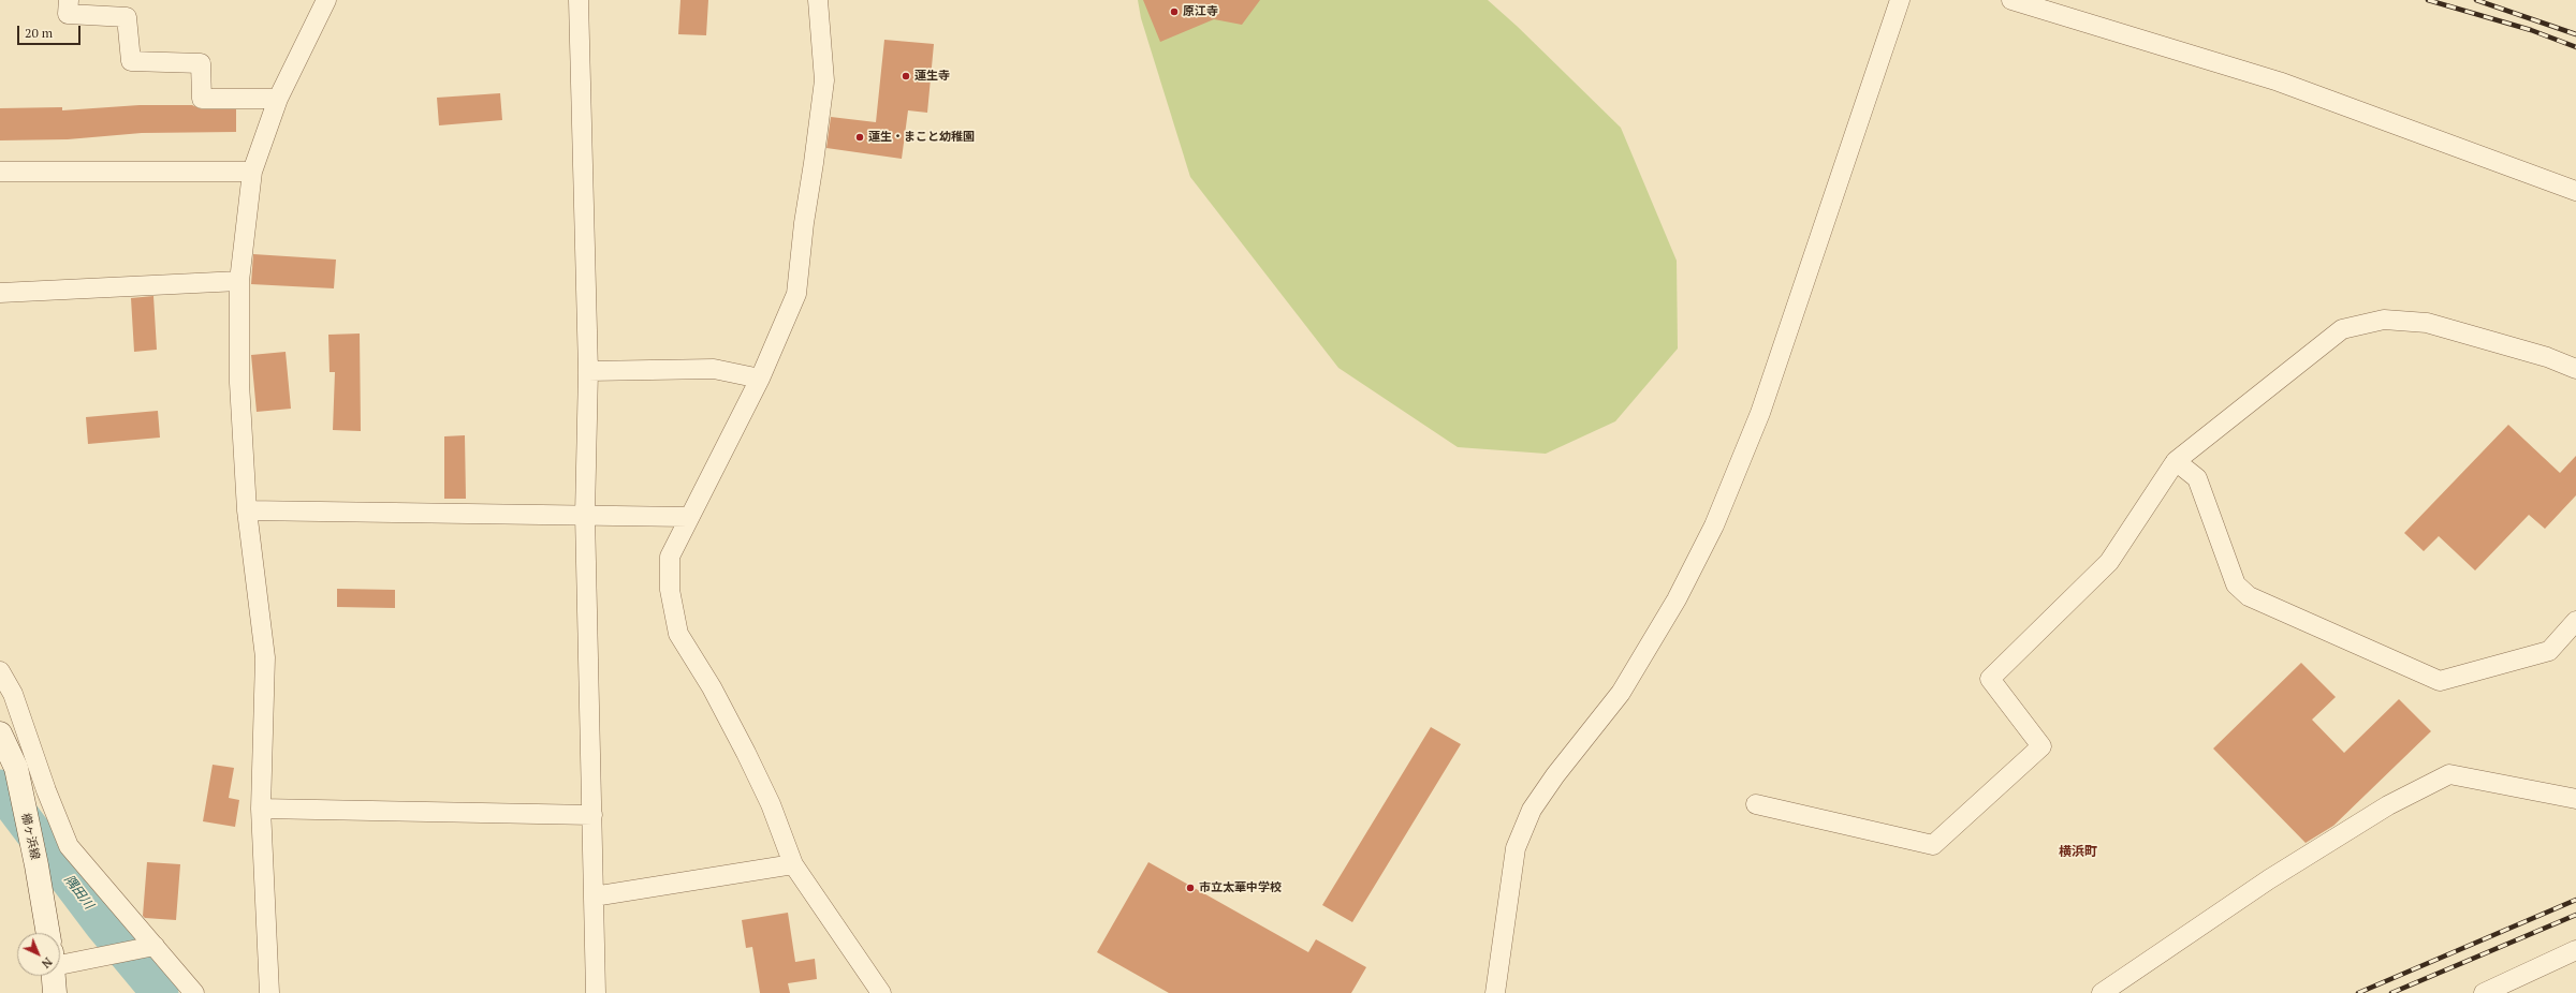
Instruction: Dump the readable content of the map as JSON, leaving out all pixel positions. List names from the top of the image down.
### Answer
{
  "streets": {
    "street": ["櫛ヶ浜線"]
  },
  "districts": ["横浜町"],
  "water": ["隅田川"],
  "places": [
    "原江寺",
    "蓮生寺",
    "蓮生・まこと幼稚園",
    "市立太華中学校"
  ],
  "scale_bar": "20 m",
  "north": "bottom right"
}
